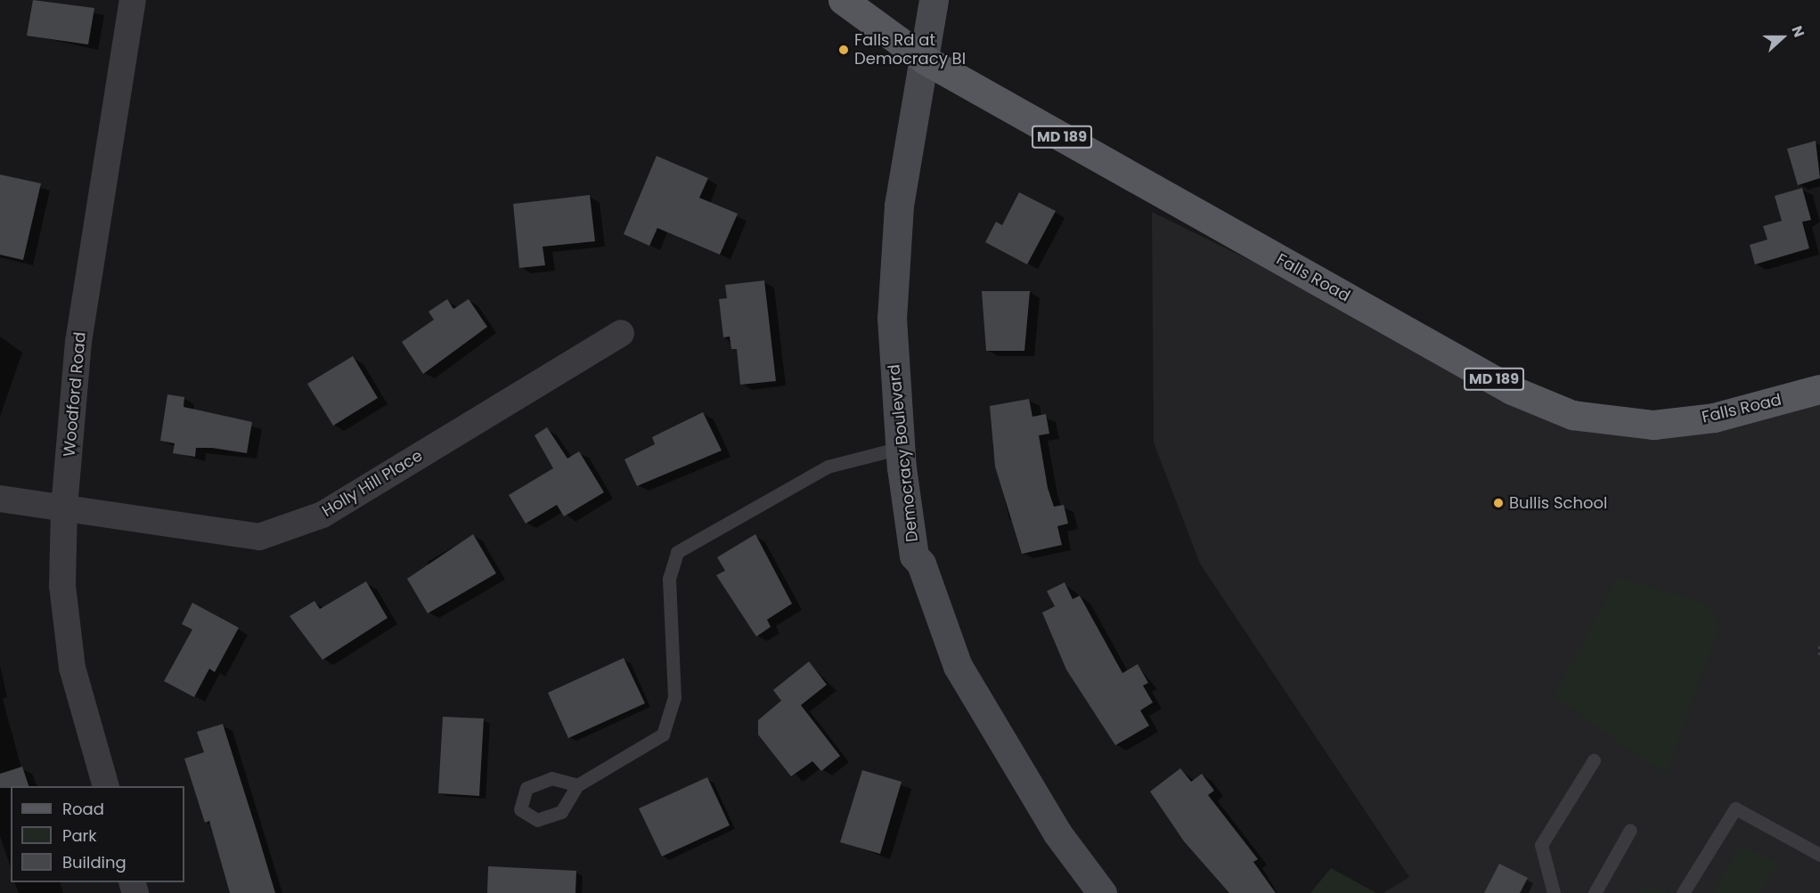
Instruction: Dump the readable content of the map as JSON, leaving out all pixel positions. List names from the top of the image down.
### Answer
{
  "streets": {
    "main road": ["MD 189", "Falls Road", "Democracy Boulevard"],
    "street": ["Woodford Road", "Holly Hill Place"]
  },
  "crossings": [
    ["Falls Road", "Democracy Boulevard"],
    ["Woodford Road", "Holly Hill Place"]
  ],
  "places": ["Falls Rd at Democracy Bl", "Bullis School"],
  "legend": ["Road", "Park", "Building"],
  "north": "right"
}
